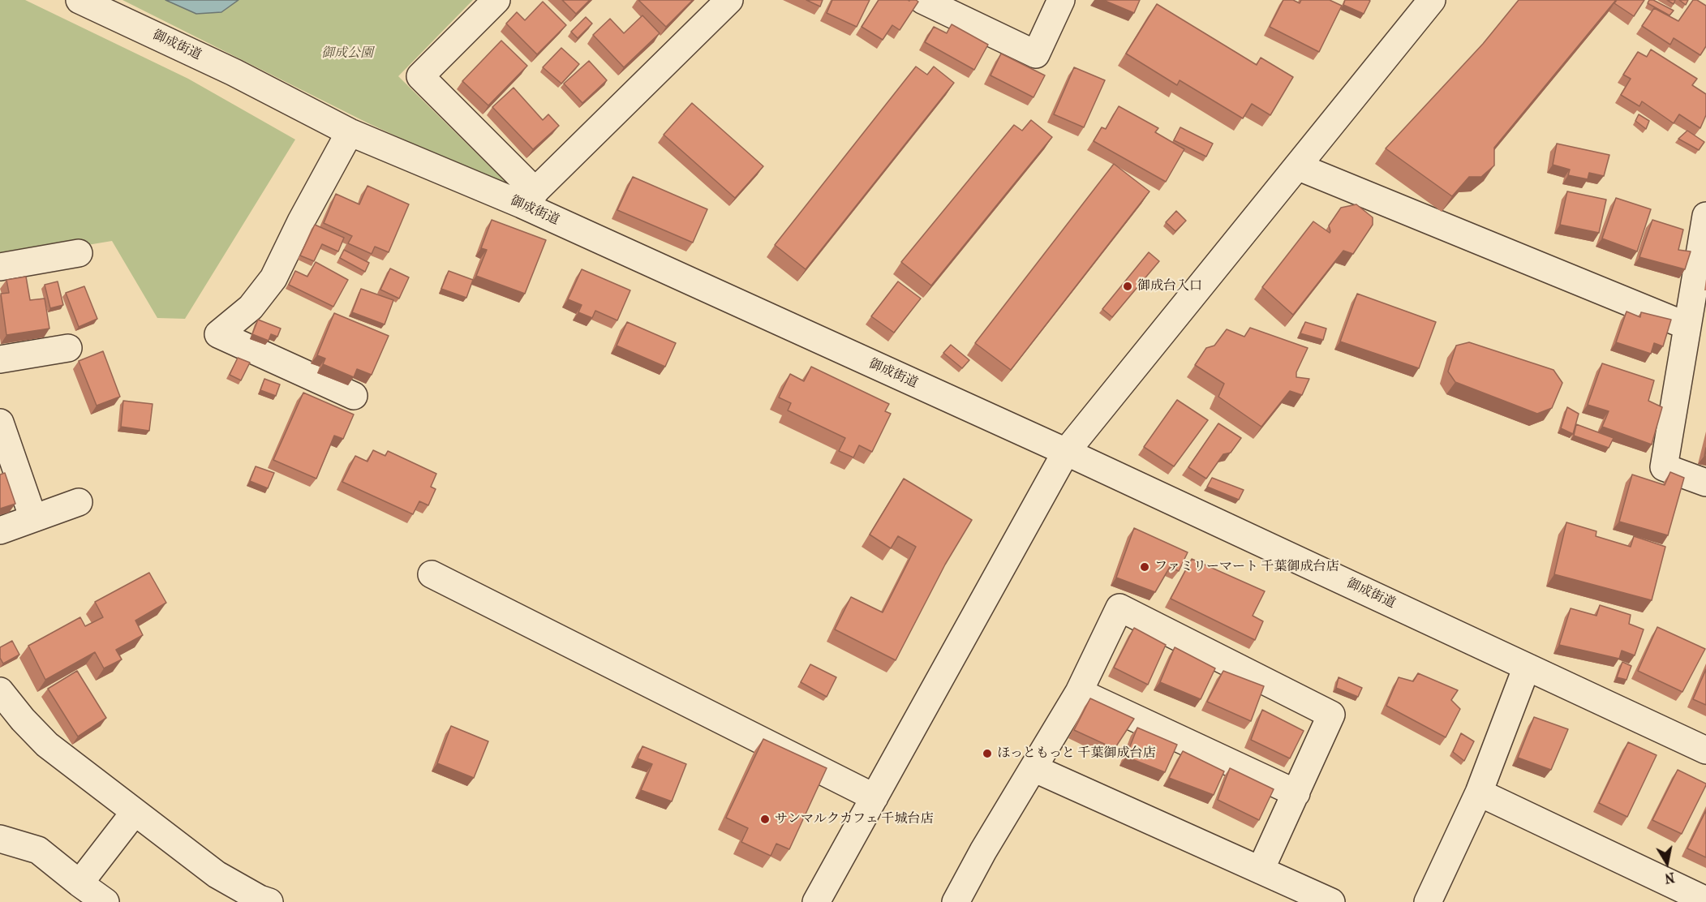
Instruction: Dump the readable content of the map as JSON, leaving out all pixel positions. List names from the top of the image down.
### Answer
{
  "streets": {
    "street": ["御成街道"]
  },
  "parks": ["御成公園"],
  "places": [
    "御成台入口",
    "ファミリーマート 千葉御成台店",
    "ほっともっと 千葉御成台店",
    "サンマルクカフェ 千城台店"
  ],
  "north": "bottom"
}
